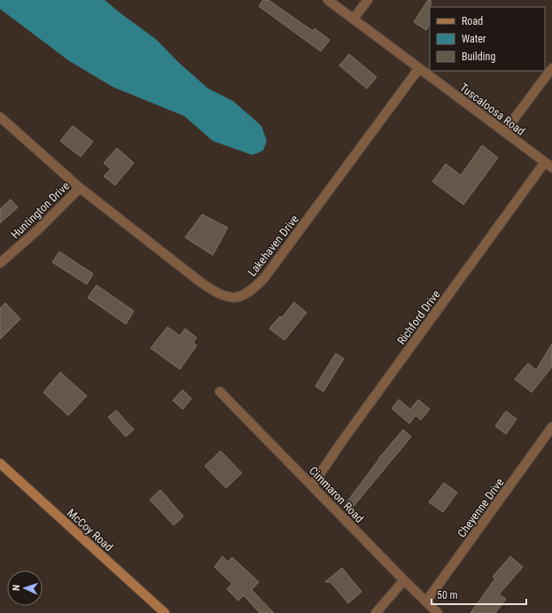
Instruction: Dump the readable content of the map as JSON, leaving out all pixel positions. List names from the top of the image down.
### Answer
{
  "streets": {
    "main road": ["McCoy Road"],
    "street": [
      "Tuscaloosa Road",
      "Huntington Drive",
      "Lakehaven Drive",
      "Richford Drive",
      "Cimmaron Road",
      "Cheyenne Drive"
    ]
  },
  "crossings": [
    ["Tuscaloosa Road", "Lakehaven Drive"],
    ["Tuscaloosa Road", "Richford Drive"],
    ["Huntington Drive", "Lakehaven Drive"],
    ["Richford Drive", "Cimmaron Road"],
    ["Cimmaron Road", "Cheyenne Drive"]
  ],
  "legend": ["Road", "Water", "Building"],
  "scale_bar": "50 m",
  "north": "left"
}
